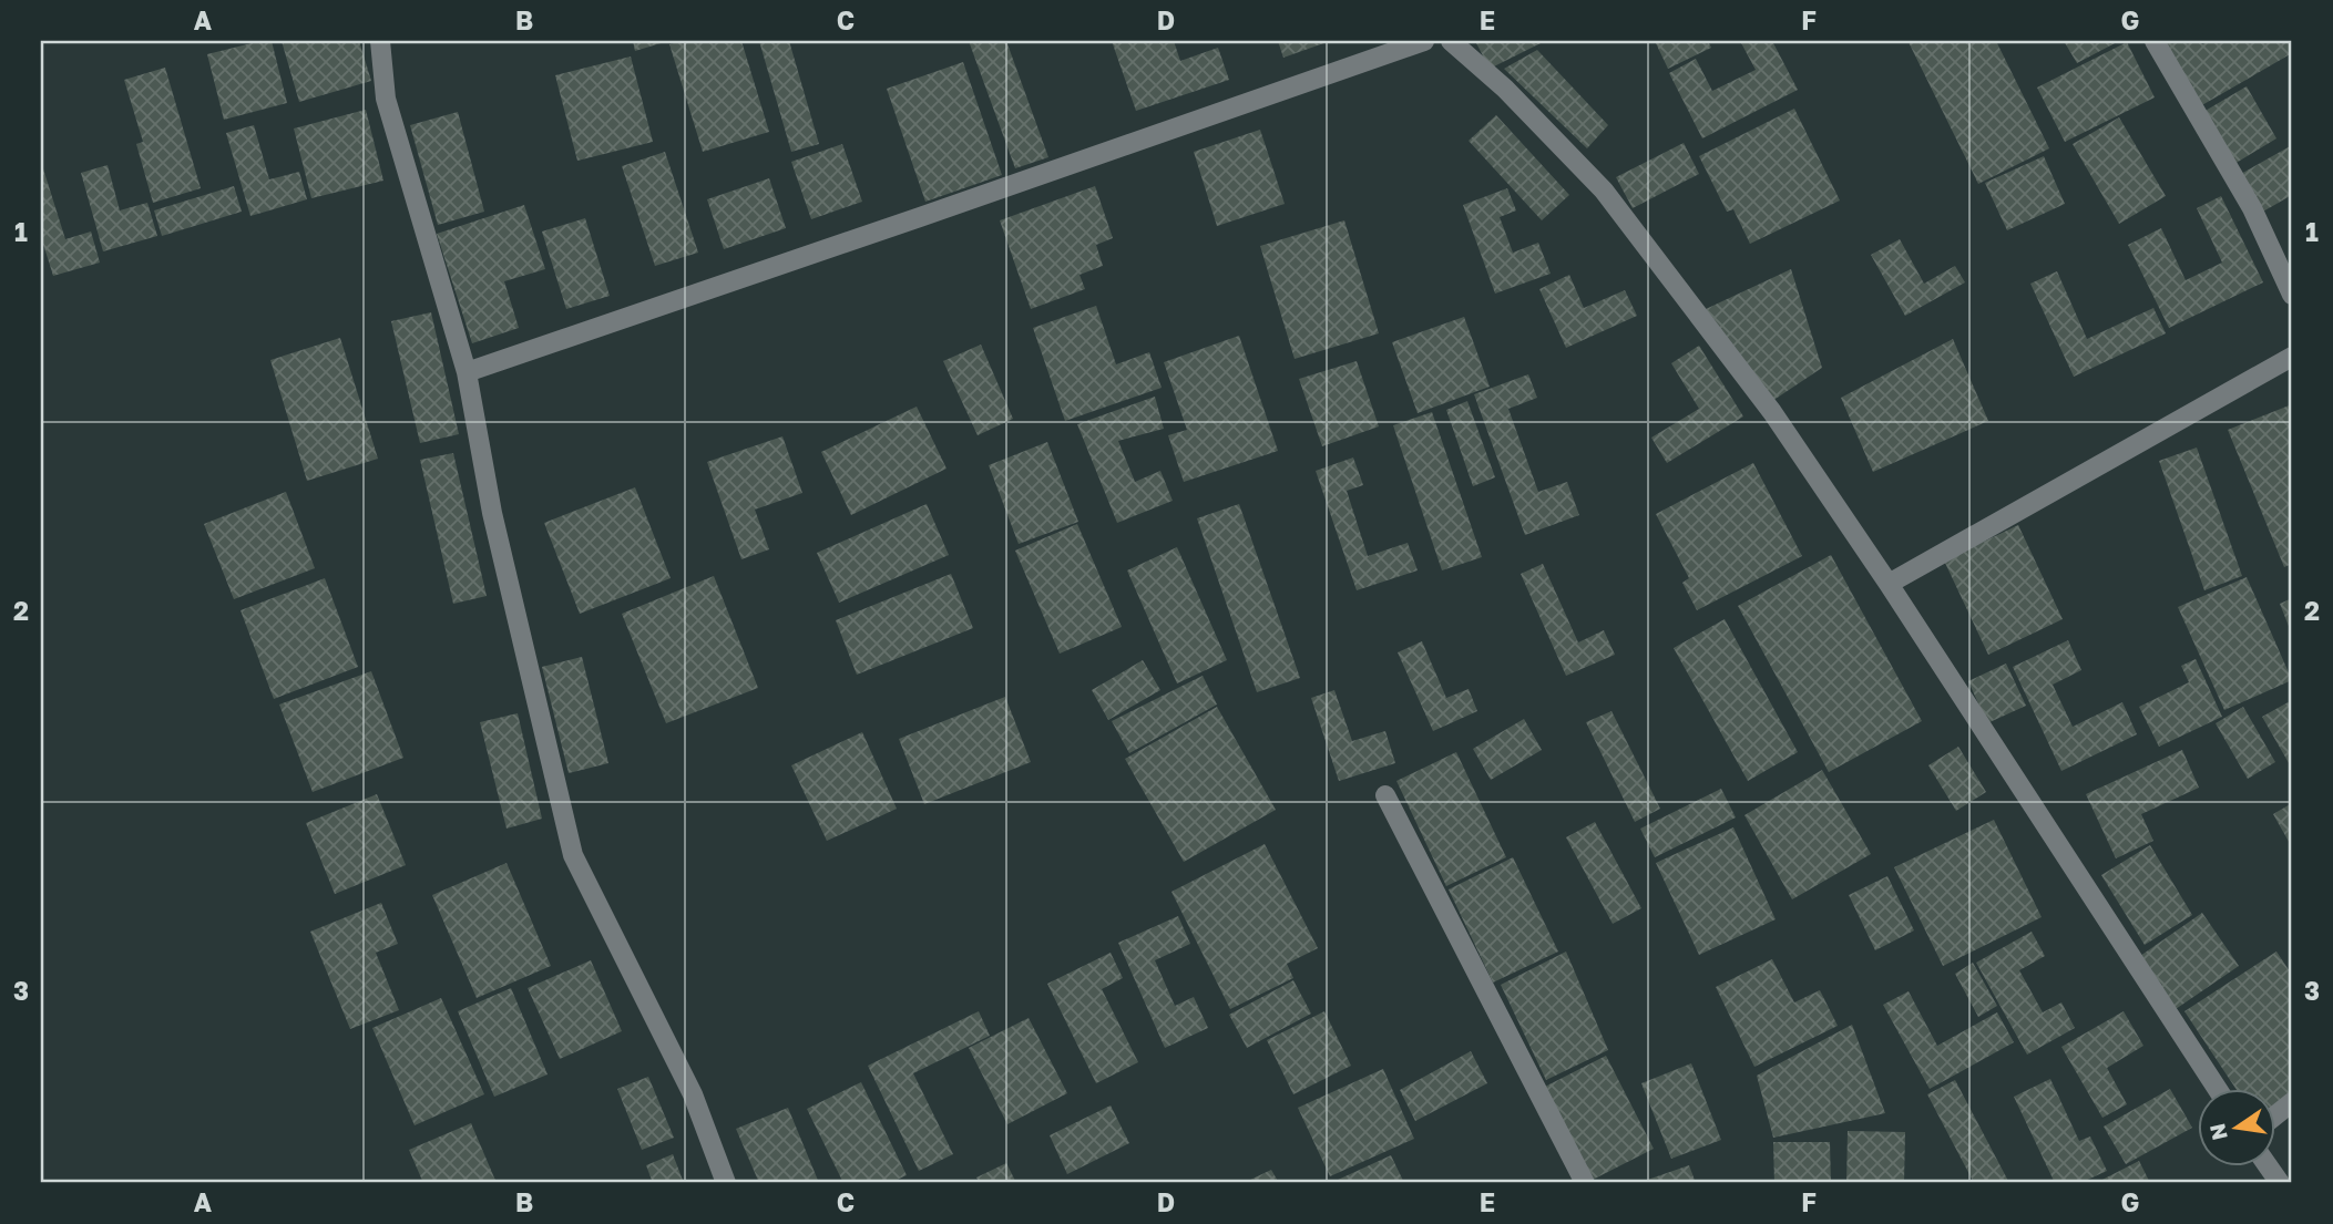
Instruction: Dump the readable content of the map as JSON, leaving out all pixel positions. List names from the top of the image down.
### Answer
{
  "north": "left",
  "grid": {
    "columns": [
      "A",
      "B",
      "C",
      "D",
      "E",
      "F",
      "G"
    ],
    "rows": ["1", "2", "3"]
  }
}
